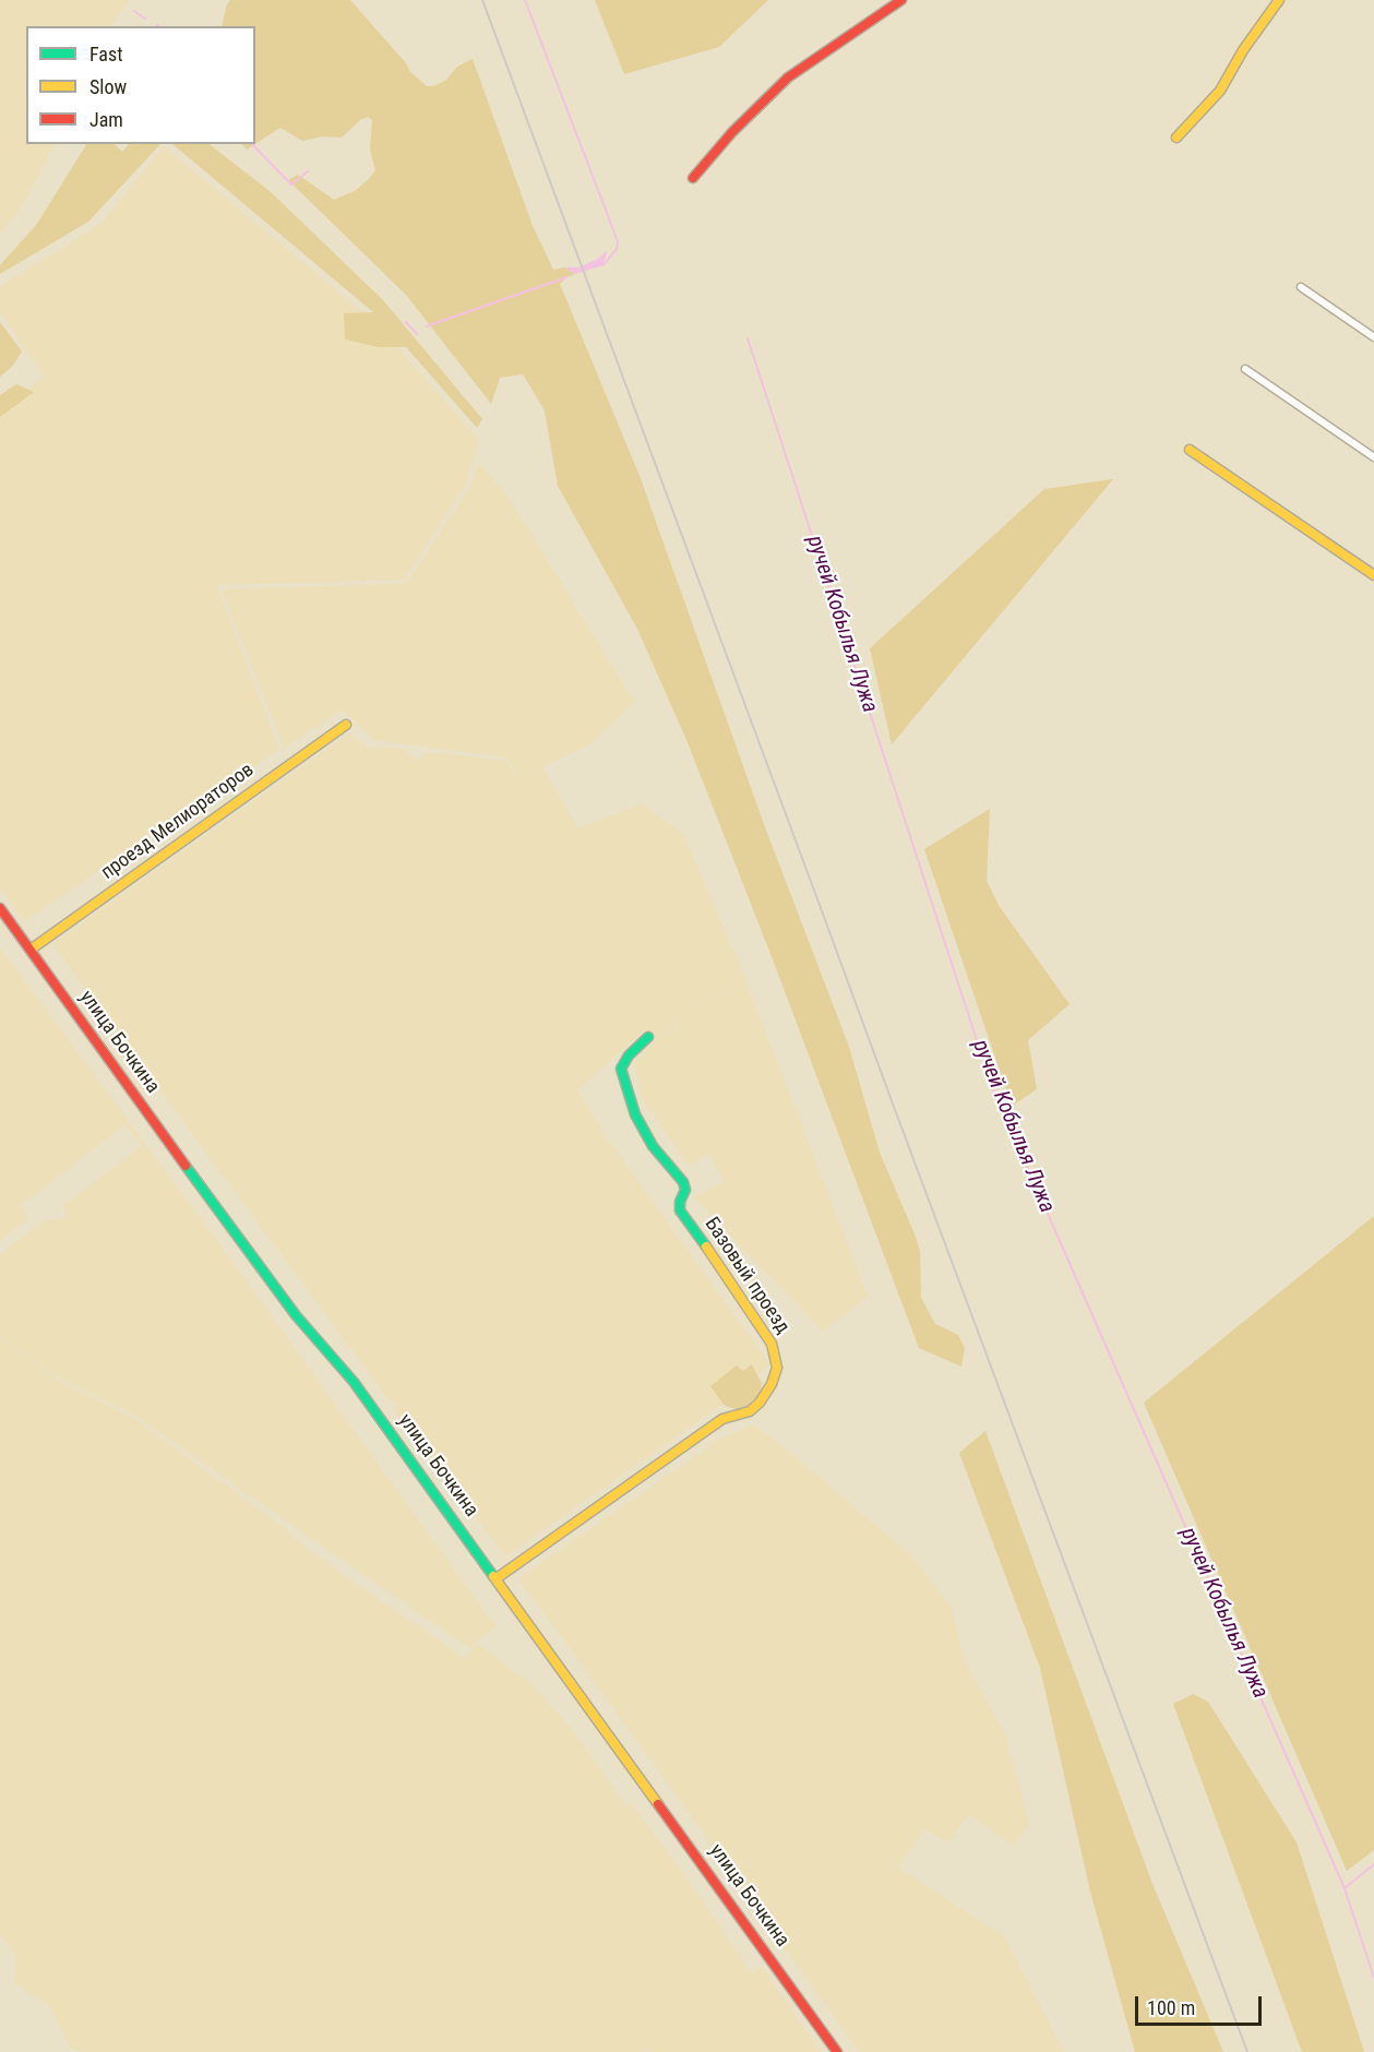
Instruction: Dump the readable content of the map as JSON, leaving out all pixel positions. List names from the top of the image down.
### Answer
{
  "streets": {
    "street": ["проезд Мелиораторов", "улица Бочкина", "Базовый проезд"]
  },
  "crossings": [
    ["проезд Мелиораторов", "улица Бочкина"],
    ["улица Бочкина", "Базовый проезд"]
  ],
  "water": ["ручей Кобылья Лужа"],
  "legend": ["Fast", "Slow", "Jam"],
  "scale_bar": "100 m"
}
